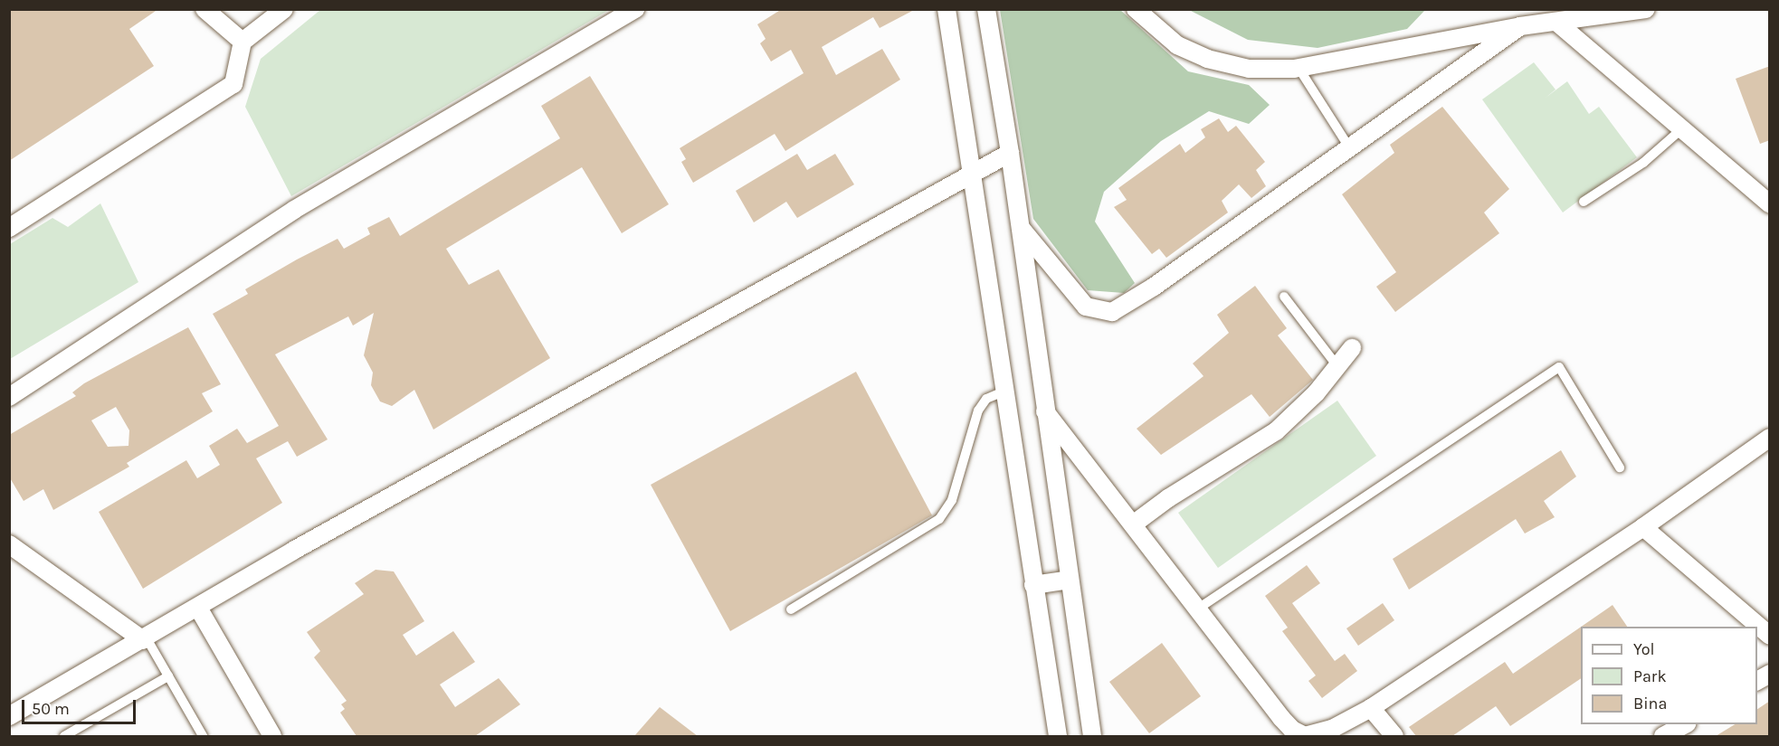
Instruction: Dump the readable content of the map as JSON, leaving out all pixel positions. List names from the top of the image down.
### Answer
{
  "legend": ["Yol", "Park", "Bina"],
  "scale_bar": "50 m"
}
